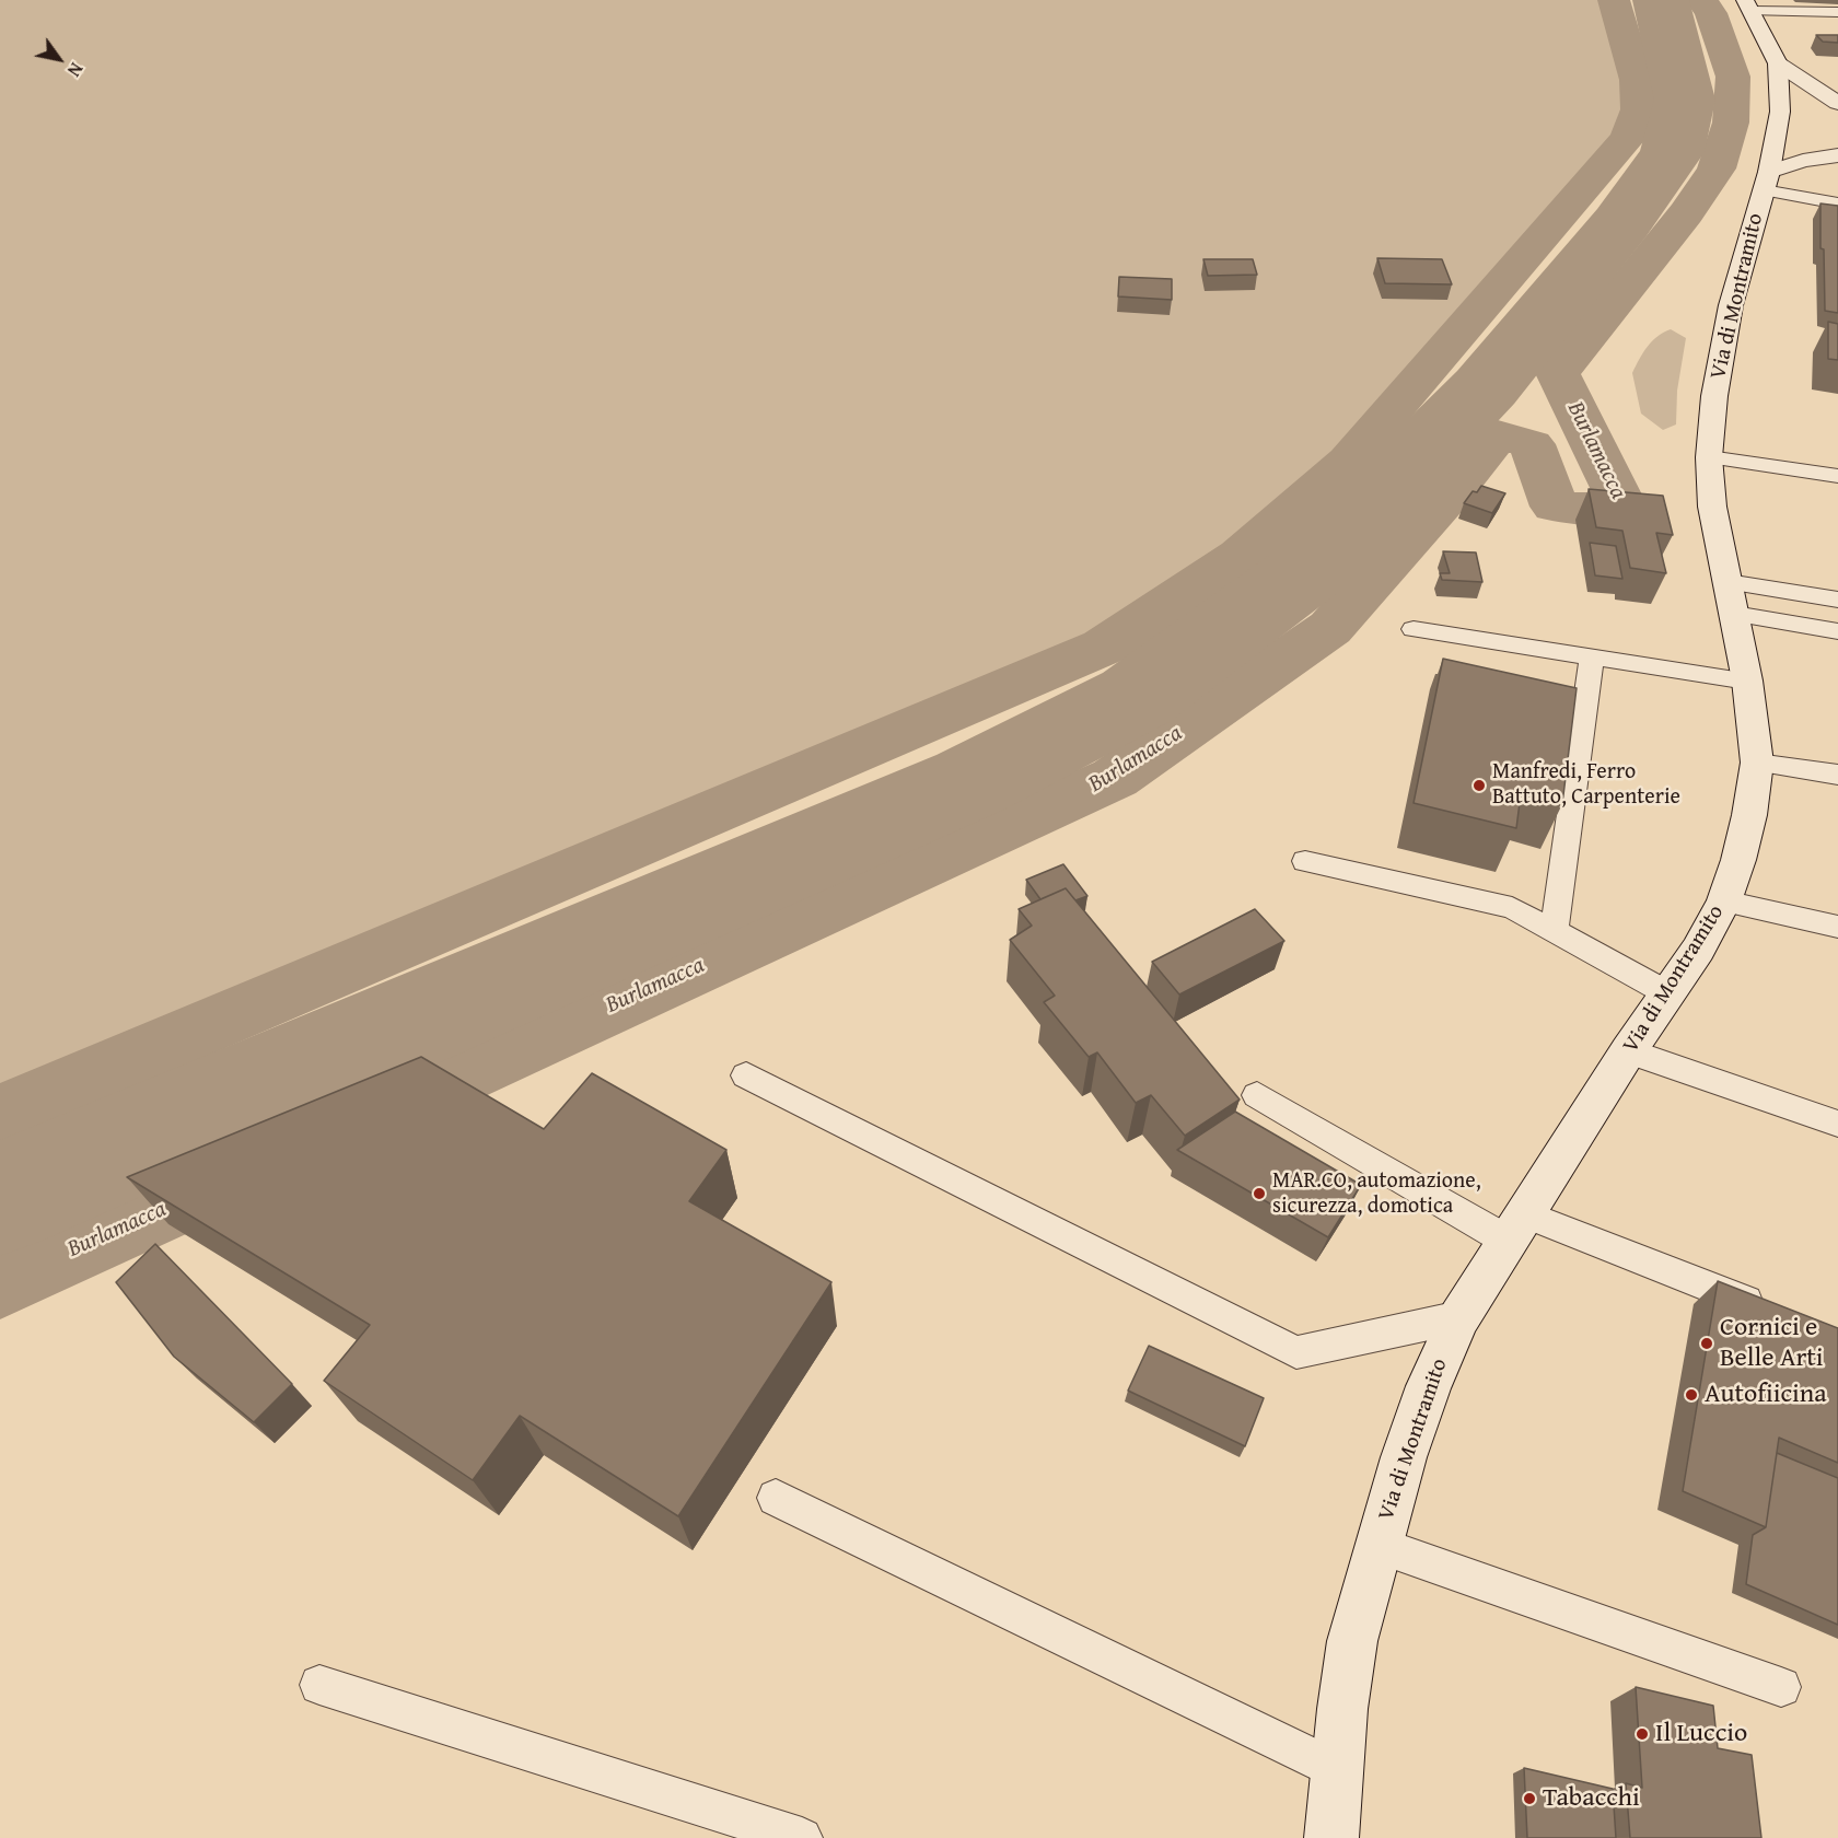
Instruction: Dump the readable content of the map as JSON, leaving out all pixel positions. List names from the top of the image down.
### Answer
{
  "streets": {
    "main road": ["Via di Montramito"]
  },
  "water": ["Burlamacca"],
  "places": [
    "Manfredi, Ferro Battuto, Carpenterie",
    "MAR.CO, automazione, sicurezza, domotica",
    "Cornici e Belle Arti",
    "Autofiicina",
    "Il Luccio",
    "Tabacchi"
  ],
  "north": "bottom right"
}
